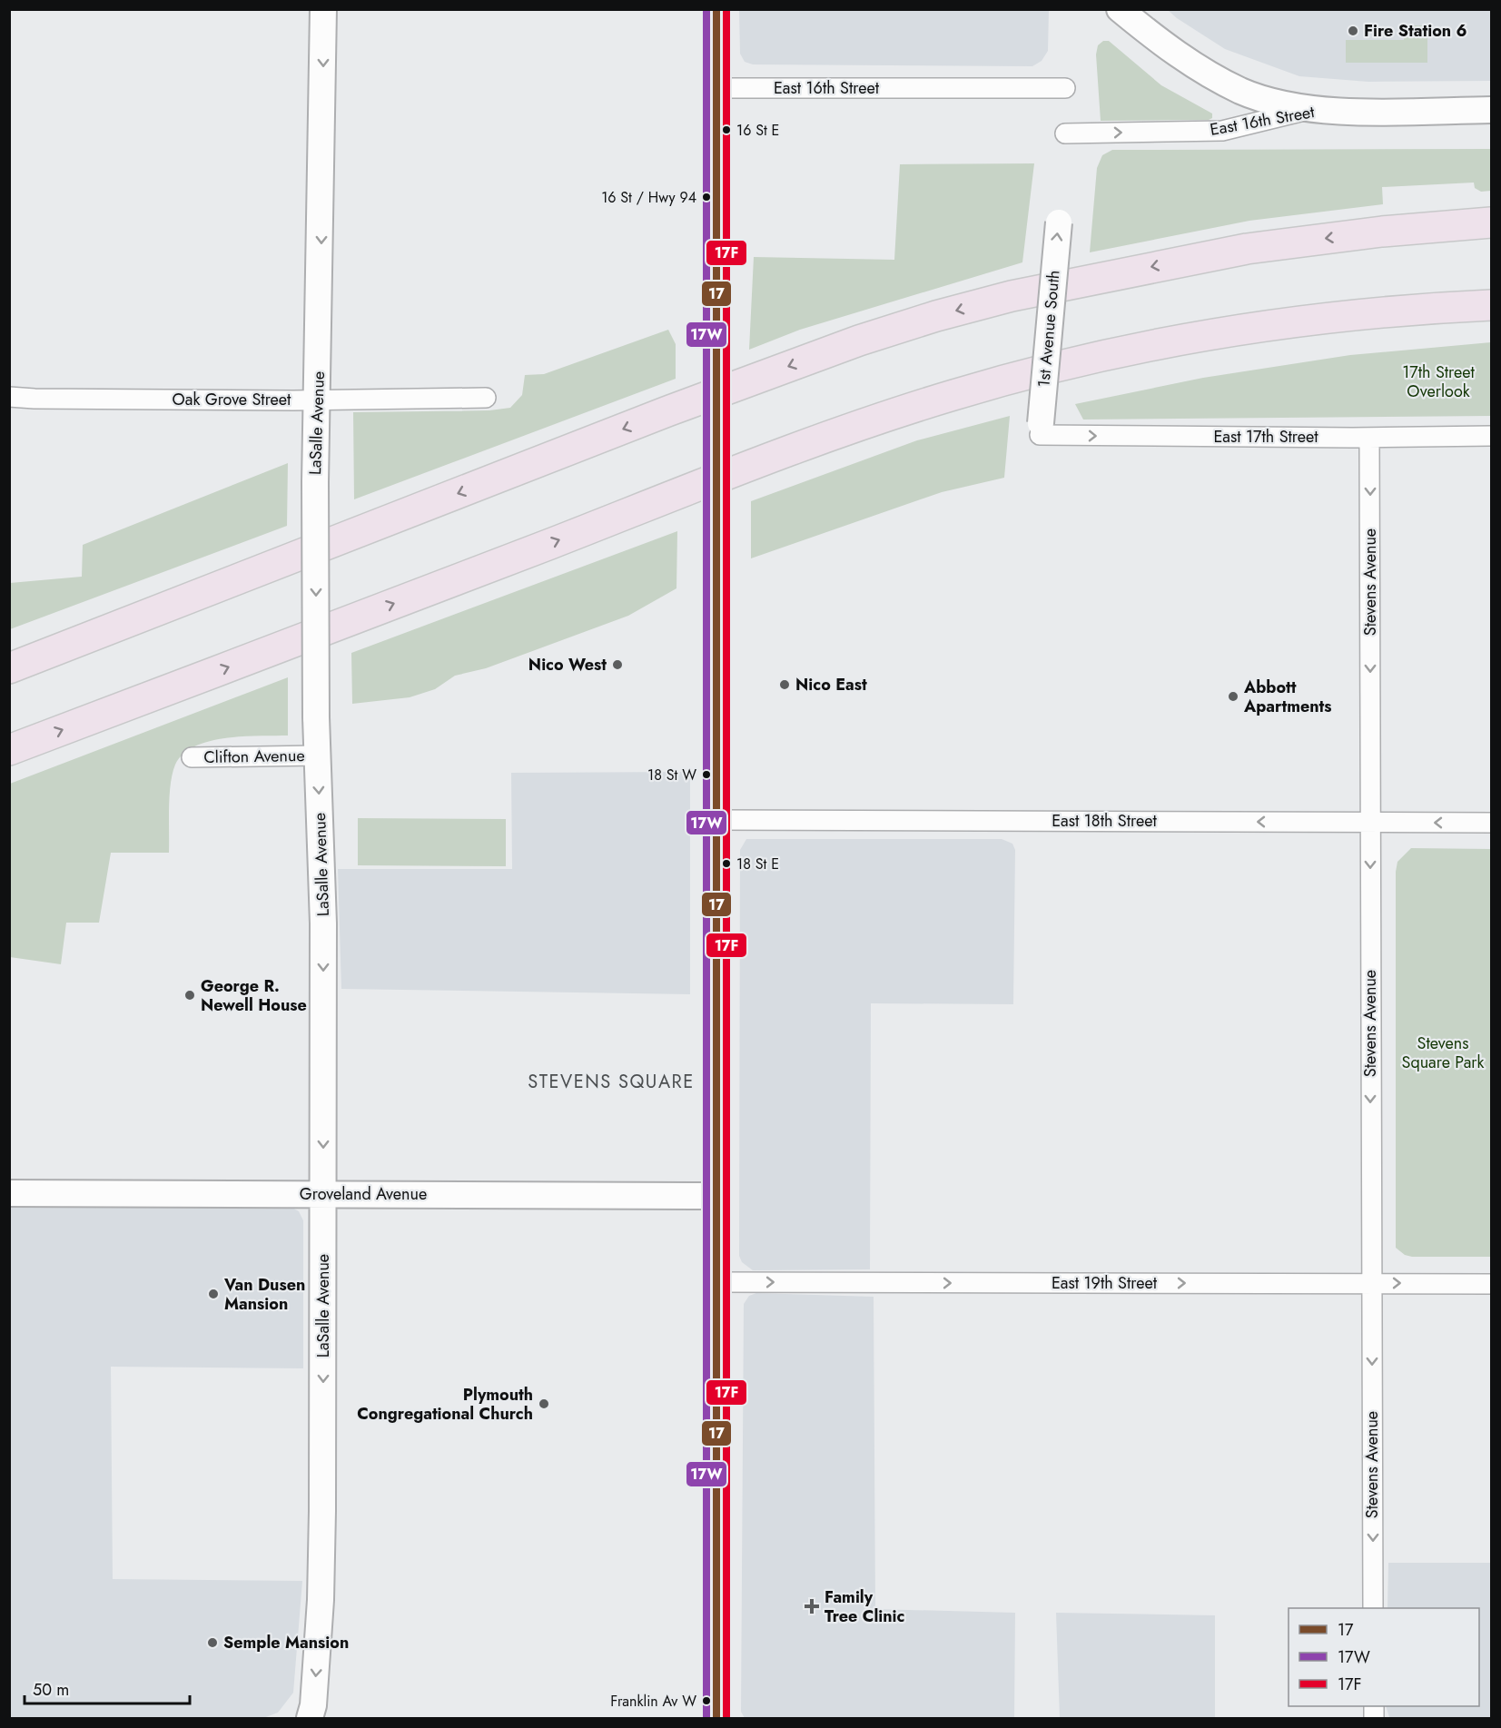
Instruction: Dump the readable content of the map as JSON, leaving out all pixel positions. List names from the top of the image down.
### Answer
{
  "streets": {
    "street": [
      "East 16th Street",
      "1st Avenue South",
      "Oak Grove Street",
      "LaSalle Avenue",
      "East 17th Street",
      "Stevens Avenue",
      "Clifton Avenue",
      "East 18th Street",
      "Groveland Avenue",
      "East 19th Street"
    ]
  },
  "crossings": [
    ["1st Avenue South", "East 17th Street"],
    ["Oak Grove Street", "LaSalle Avenue"],
    ["LaSalle Avenue", "Clifton Avenue"],
    ["LaSalle Avenue", "Groveland Avenue"],
    ["East 17th Street", "Stevens Avenue"],
    ["Stevens Avenue", "East 18th Street"],
    ["Stevens Avenue", "East 19th Street"]
  ],
  "one_way": [
    "1st Avenue South",
    "LaSalle Avenue",
    "East 17th Street",
    "Stevens Avenue",
    "East 18th Street",
    "East 19th Street"
  ],
  "districts": ["STEVENS SQUARE"],
  "parks": ["17th Street Overlook", "Stevens Square Park"],
  "places": {
    "other": [
      "Fire Station 6",
      "16 St E",
      "16 St / Hwy 94",
      "Nico West",
      "Nico East",
      "Abbott Apartments",
      "18 St W",
      "18 St E",
      "George R. Newell House",
      "Van Dusen Mansion",
      "Plymouth Congregational Church",
      "Semple Mansion",
      "Franklin Av W"
    ],
    "health": ["Family Tree Clinic"]
  },
  "lines": ["transit line 17", "transit line 17W", "transit line 17F"],
  "legend": ["17", "17W", "17F"],
  "scale_bar": "50 m"
}
